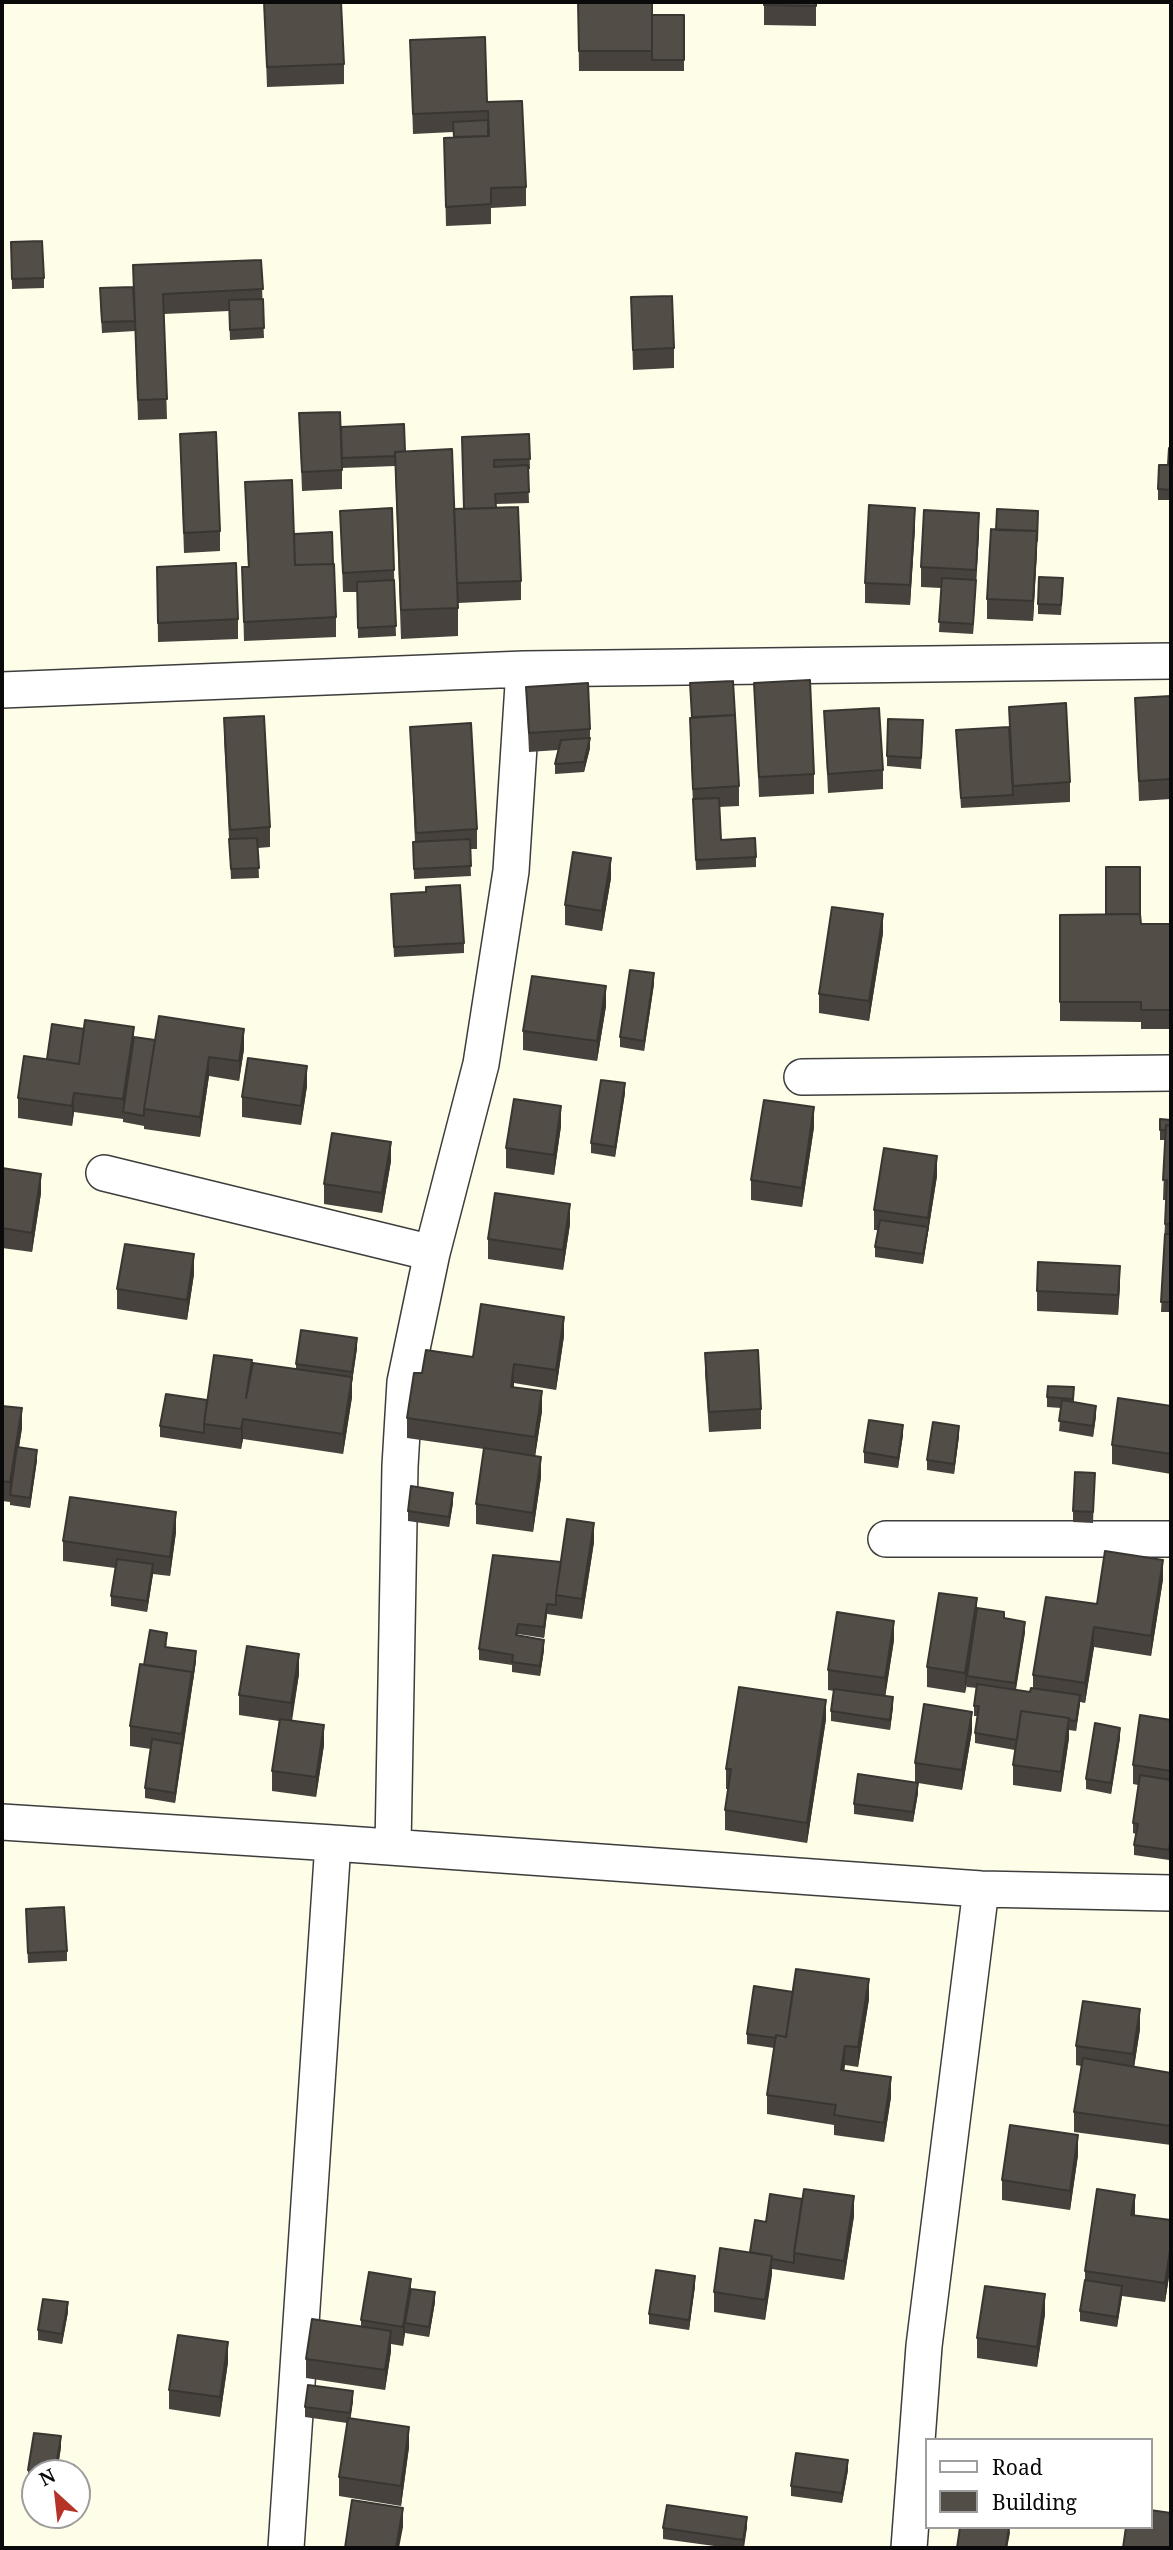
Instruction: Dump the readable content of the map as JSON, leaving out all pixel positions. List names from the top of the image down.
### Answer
{
  "legend": ["Road", "Building"],
  "north": "top left"
}
